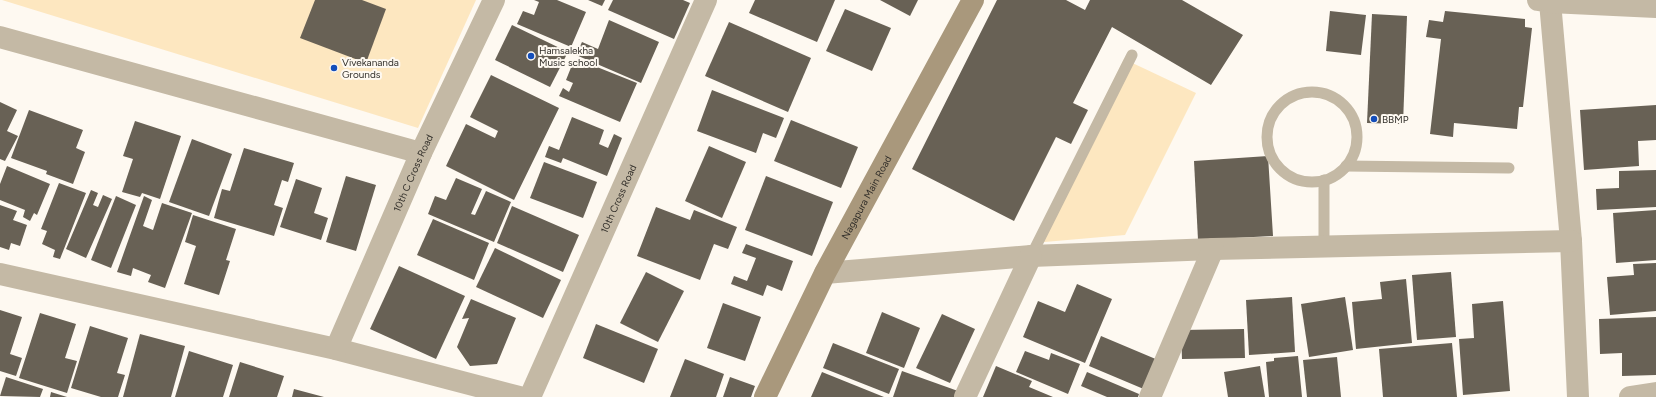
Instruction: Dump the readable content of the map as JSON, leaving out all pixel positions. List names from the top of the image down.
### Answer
{
  "streets": {
    "street": ["10th C Cross Road", "Nagapura Main Road", "10th Cross Road"]
  },
  "places": ["Hamsalekha Music school", "Vivekananda Grounds", "BBMP"]
}
